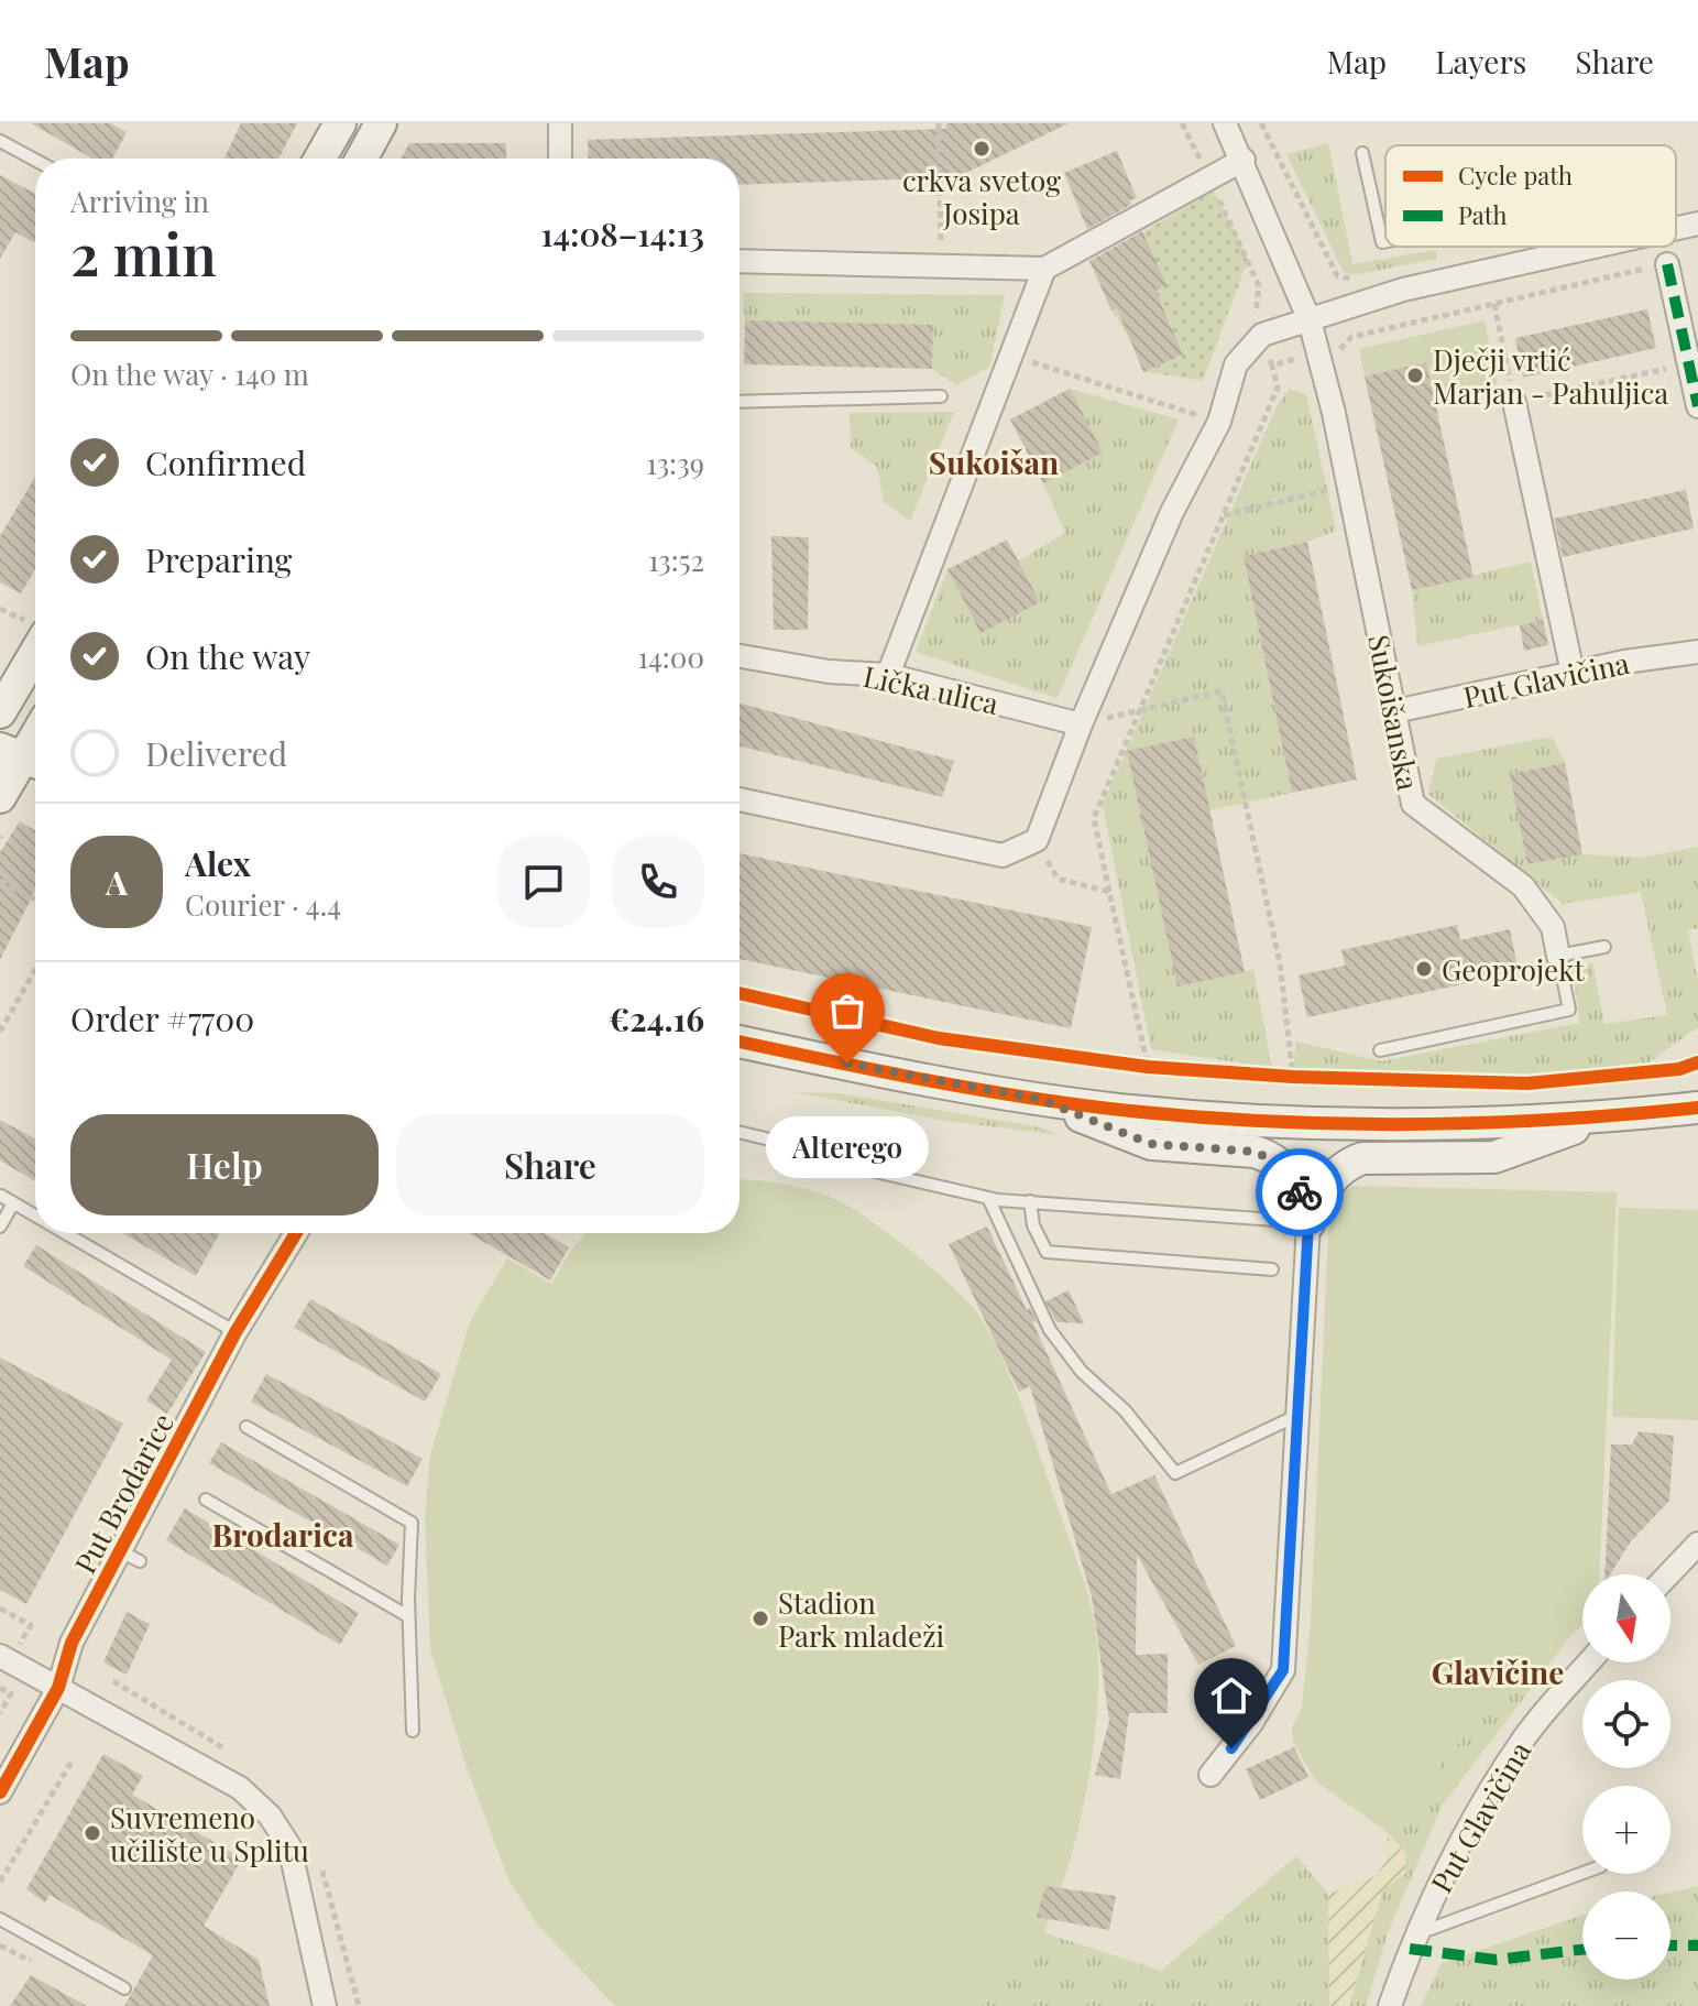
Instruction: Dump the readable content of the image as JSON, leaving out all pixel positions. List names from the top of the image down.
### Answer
{
  "streets": {
    "street": [
      "Put Glavičina",
      "Lička ulica",
      "Sukoišanska",
      "Put Brodarice"
    ]
  },
  "crossings": [
    ["Put Glavičina", "Sukoišanska"]
  ],
  "districts": ["Sukoišan", "Brodarica", "Glavičine"],
  "places": [
    "crkva svetog Josipa",
    "Dječji vrtić Marjan - Pahuljica",
    "Geoprojekt",
    "Alterego",
    "Stadion Park mladeži",
    "Suvremeno učilište u Splitu"
  ],
  "legend": ["Cycle path", "Path"],
  "north": "bottom",
  "page": {
    "header": "Map",
    "nav": ["Map", "Layers", "Share"],
    "heading": ["2 min", "Arriving in", "14:08–14:13"],
    "panel": [
      "Alex",
      "Courier · 4.4",
      "Order #7700",
      "€24.16"
    ],
    "bar": "On the way · 140 m",
    "list": [
      ["Confirmed", "13:39"],
      ["Preparing", "13:52"],
      ["On the way", "14:00"],
      "Delivered"
    ],
    "round": "A",
    "buttons": ["Help", "Share"],
    "bubble": "Alterego",
    "map_buttons": ["+", "−"]
  }
}
